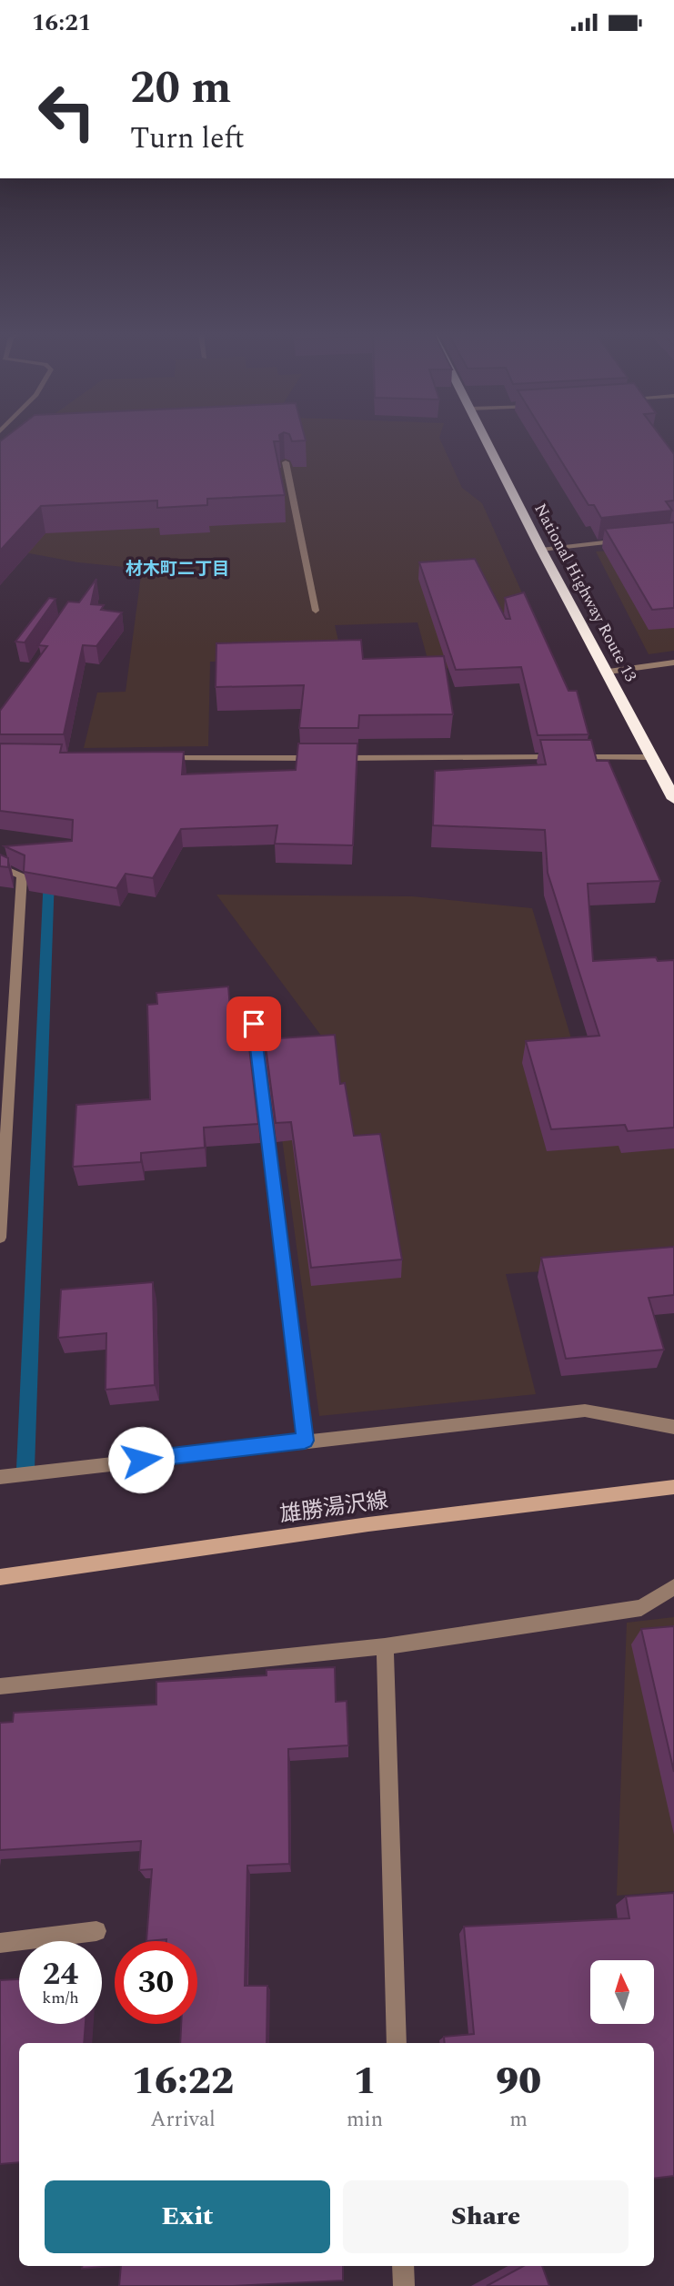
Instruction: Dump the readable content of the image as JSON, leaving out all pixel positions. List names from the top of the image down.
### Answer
{
  "streets": {
    "highway": ["National Highway Route 13"],
    "main road": ["雄勝湯沢線"]
  },
  "districts": ["材木町二丁目"],
  "north": "top",
  "page": {
    "status": "16:21",
    "turn": ["20 m", "Turn left"],
    "speed": "24 km/h",
    "limit": "30",
    "eta": [
      "16:22",
      "Arrival",
      "1",
      "min",
      "90",
      "m"
    ],
    "buttons": ["Exit", "Share"]
  }
}
